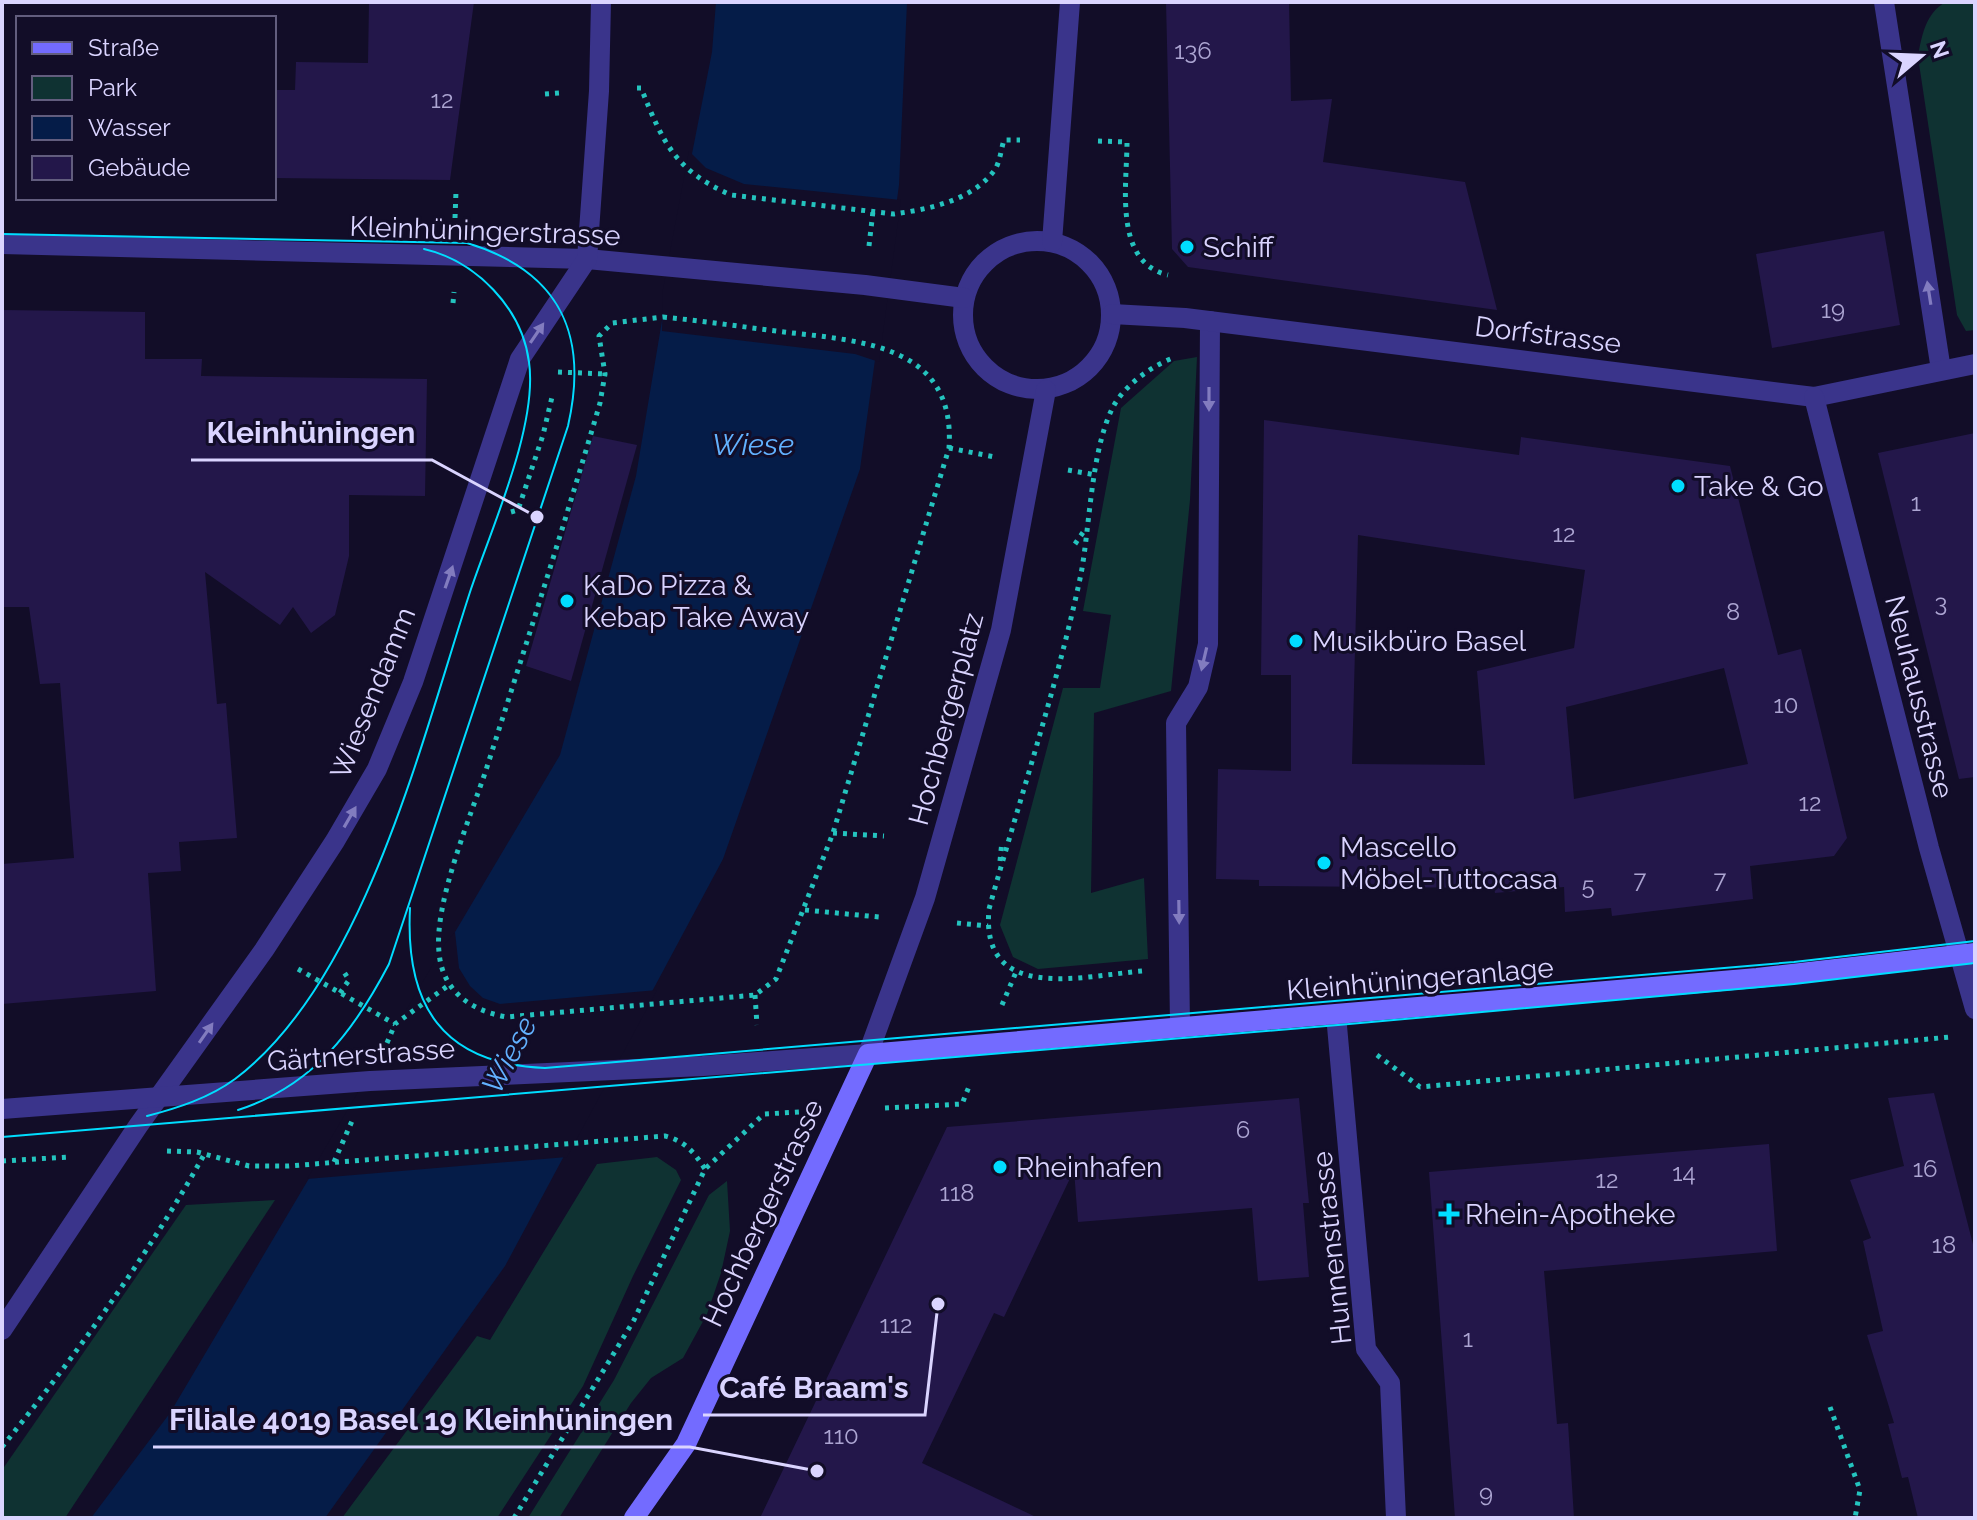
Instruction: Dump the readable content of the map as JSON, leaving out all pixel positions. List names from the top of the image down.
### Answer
{
  "streets": {
    "main road": ["Kleinhüningeranlage", "Hochbergerstrasse"],
    "street": [
      "Kleinhüningerstrasse",
      "Dorfstrasse",
      "Wiesendamm",
      "Neuhausstrasse",
      "Hochbergerplatz",
      "Gärtnerstrasse",
      "Hunnenstrasse"
    ]
  },
  "crossings": [
    ["Kleinhüningerstrasse", "Dorfstrasse"],
    ["Kleinhüningerstrasse", "Wiesendamm"],
    ["Kleinhüningerstrasse", "Hochbergerplatz"],
    ["Dorfstrasse", "Neuhausstrasse"],
    ["Dorfstrasse", "Hochbergerplatz"],
    ["Wiesendamm", "Gärtnerstrasse"],
    ["Neuhausstrasse", "Kleinhüningeranlage"],
    ["Hochbergerplatz", "Kleinhüningeranlage"],
    ["Hochbergerplatz", "Gärtnerstrasse"],
    ["Hochbergerplatz", "Hochbergerstrasse"],
    ["Kleinhüningeranlage", "Gärtnerstrasse"],
    ["Kleinhüningeranlage", "Hochbergerstrasse"],
    ["Kleinhüningeranlage", "Hunnenstrasse"],
    ["Gärtnerstrasse", "Hochbergerstrasse"]
  ],
  "one_way": ["Wiesendamm"],
  "water": ["Wiese"],
  "places": {
    "other": [
      "Schiff",
      "Take & Go",
      "Kleinhüningen",
      "KaDo Pizza & Kebap Take Away",
      "Musikbüro Basel",
      "Mascello Möbel-Tuttocasa",
      "Rheinhafen",
      "Café Braam's",
      "Filiale 4019 Basel 19 Kleinhüningen"
    ],
    "health": ["Rhein-Apotheke"]
  },
  "house_numbers": [
    "136",
    "12",
    "19",
    "1",
    "12",
    "3",
    "8",
    "10",
    "12",
    "7",
    "7",
    "5",
    "6",
    "16",
    "14",
    "12",
    "118",
    "18",
    "112",
    "1",
    "110",
    "9"
  ],
  "legend": [
    "Straße",
    "Park",
    "Wasser",
    "Gebäude"
  ],
  "north": "right"
}
